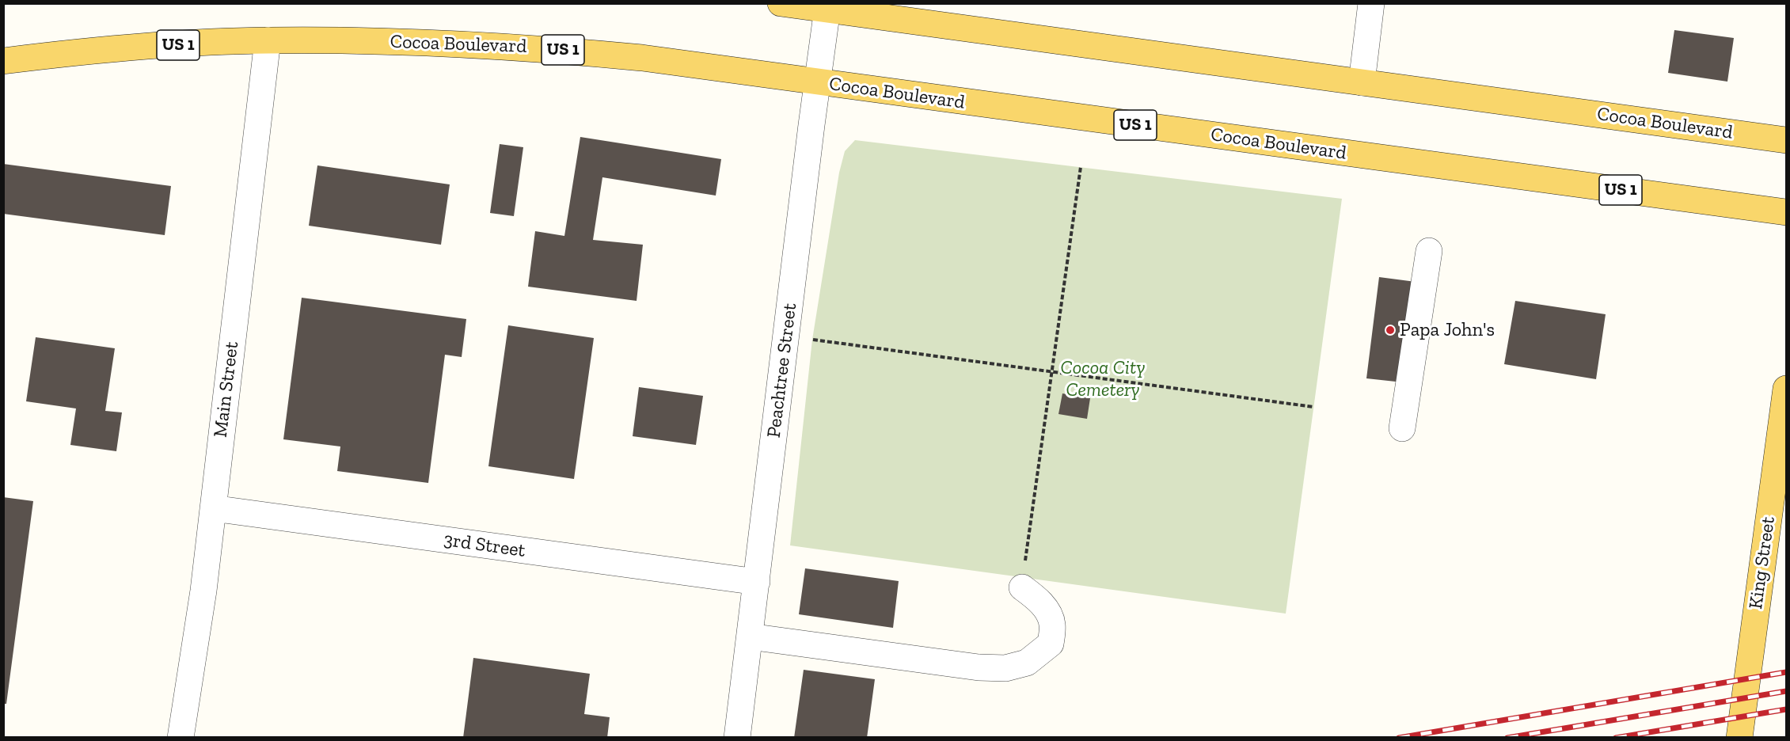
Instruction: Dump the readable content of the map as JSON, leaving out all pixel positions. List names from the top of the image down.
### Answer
{
  "streets": {
    "main road": ["Cocoa Boulevard", "US 1", "King Street"],
    "street": ["Peachtree Street", "Main Street", "3rd Street"]
  },
  "crossings": [
    ["Cocoa Boulevard", "Peachtree Street"],
    ["Cocoa Boulevard", "Main Street"],
    ["Peachtree Street", "3rd Street"],
    ["Main Street", "3rd Street"]
  ],
  "parks": ["Cocoa City Cemetery"],
  "places": ["Papa John's"]
}
